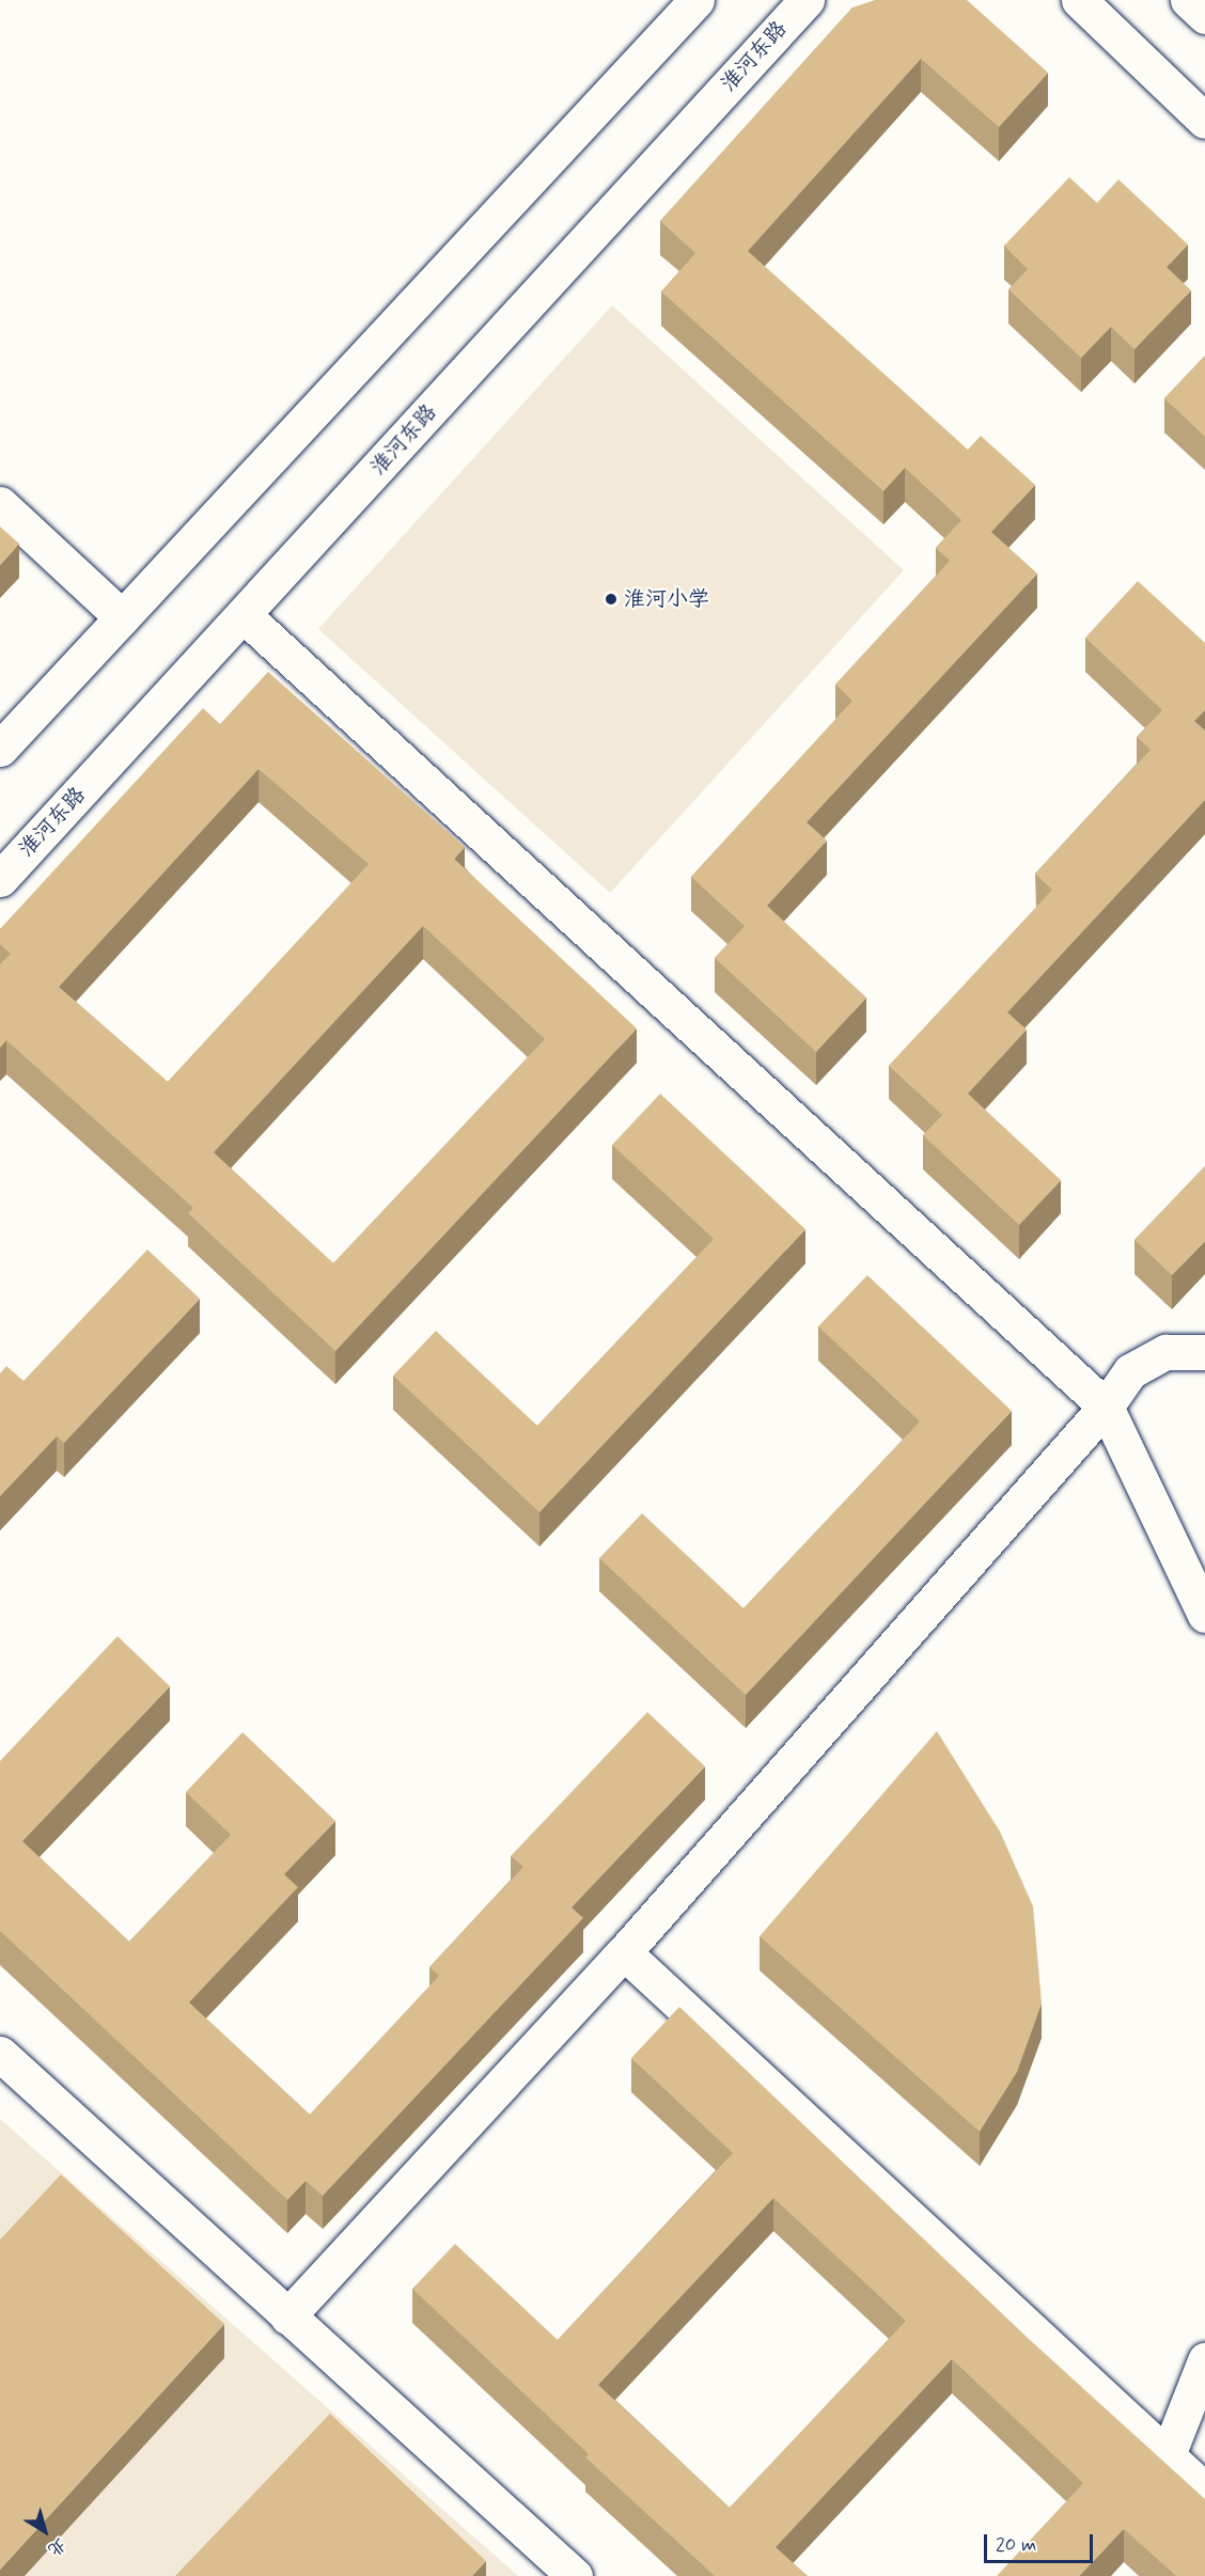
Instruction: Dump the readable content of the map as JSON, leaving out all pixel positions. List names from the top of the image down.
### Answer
{
  "streets": {
    "main road": ["淮河东路"]
  },
  "places": ["淮河小学"],
  "scale_bar": "20 m",
  "north": "bottom right"
}
